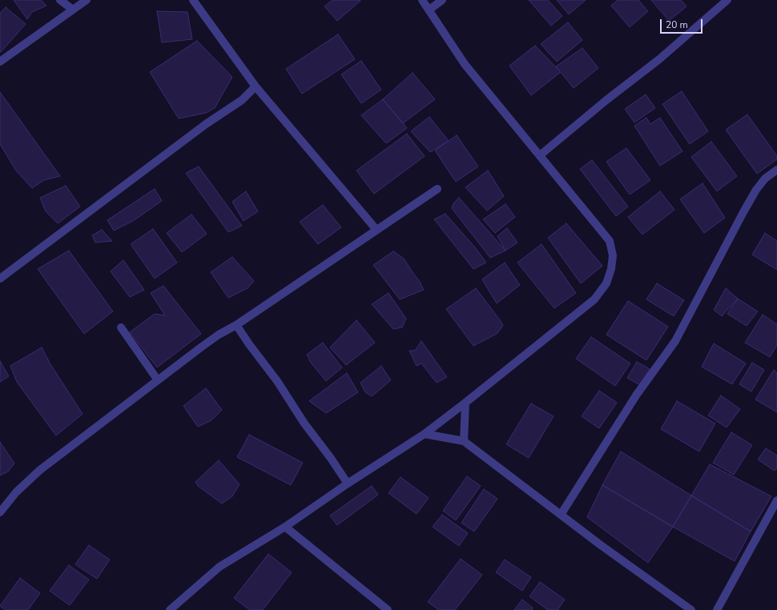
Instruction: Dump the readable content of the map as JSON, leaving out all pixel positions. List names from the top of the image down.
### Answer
{
  "scale_bar": "20 m"
}
